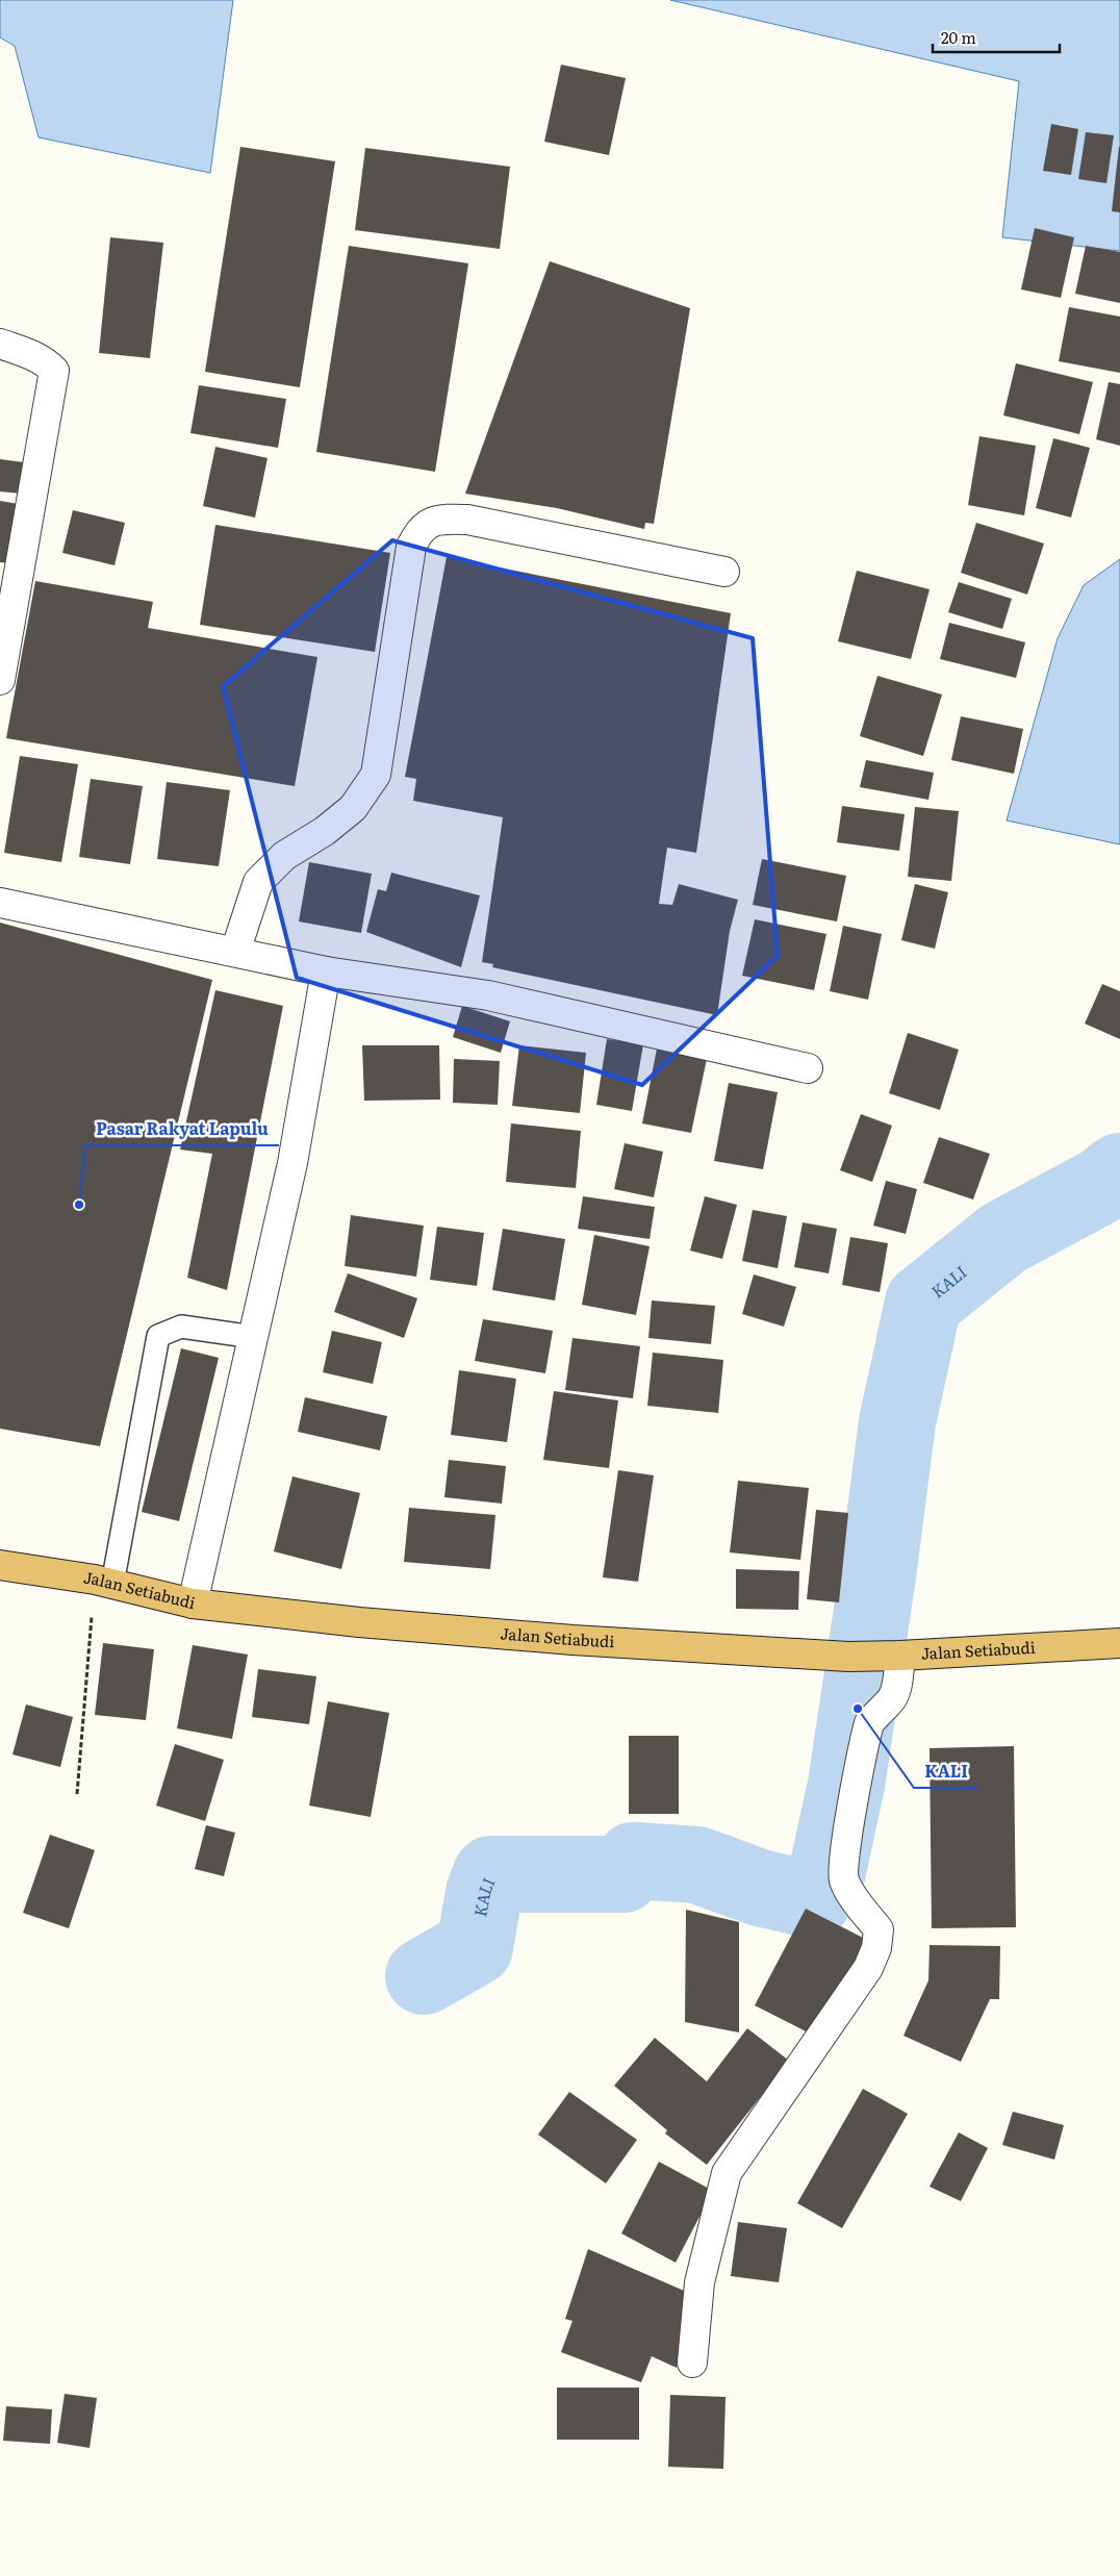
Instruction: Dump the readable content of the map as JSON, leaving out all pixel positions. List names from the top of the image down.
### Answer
{
  "streets": {
    "highway": ["Jalan Setiabudi"]
  },
  "water": ["KALI"],
  "places": ["Pasar Rakyat Lapulu", "KALI"],
  "scale_bar": "20 m"
}
